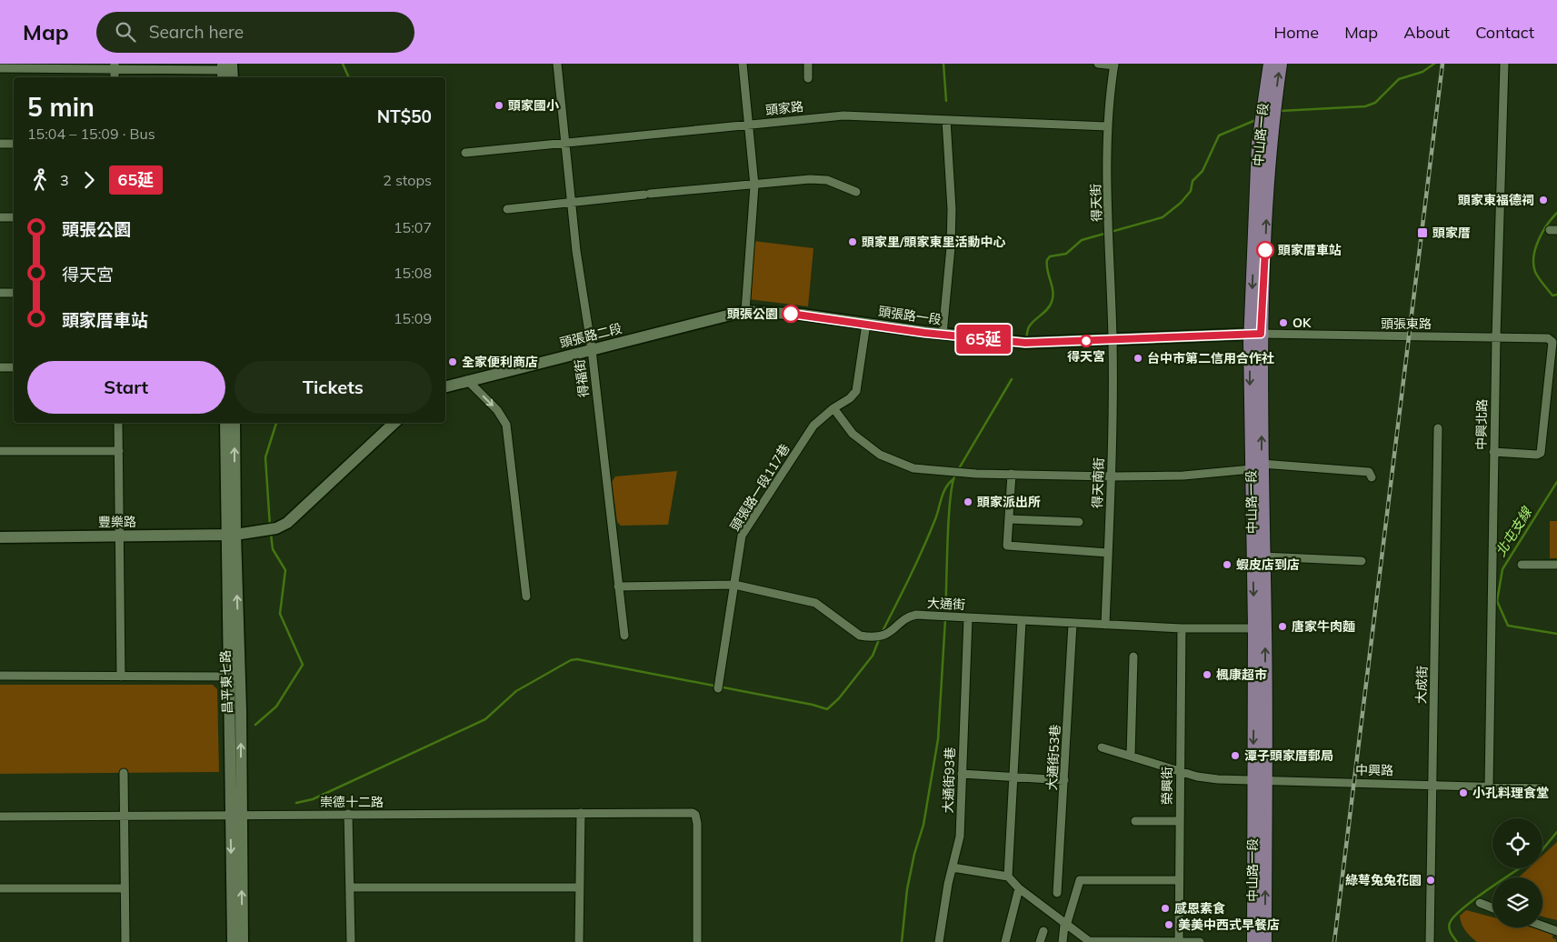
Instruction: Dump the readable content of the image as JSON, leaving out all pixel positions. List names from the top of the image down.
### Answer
{
  "streets": {
    "main road": ["中山路一段"],
    "street": [
      "頭家路",
      "得天街",
      "頭張路一段",
      "頭張東路",
      "頭張路二段",
      "得福街",
      "中興北路",
      "得天南街",
      "頭張路一段117巷",
      "豐樂路",
      "大通街",
      "昌平東七路",
      "大成街",
      "大通街53巷",
      "中興路",
      "大通街93巷",
      "榮興街",
      "崇德十二路"
    ]
  },
  "crossings": [
    ["頭家路", "得天街"],
    ["頭家路", "得福街"],
    ["中山路一段", "頭張路一段"],
    ["中山路一段", "頭張東路"],
    ["中山路一段", "大通街"],
    ["中山路一段", "中興路"],
    ["得天街", "頭張路一段"],
    ["得天街", "得天南街"],
    ["頭張路一段", "頭張東路"],
    ["頭張路一段", "頭張路二段"],
    ["頭張路一段", "得天南街"],
    ["頭張路一段", "頭張路一段117巷"],
    ["頭張東路", "中興北路"],
    ["頭張路二段", "得福街"],
    ["得福街", "大通街"],
    ["中興北路", "中興路"],
    ["得天南街", "大通街"],
    ["頭張路一段117巷", "大通街"],
    ["豐樂路", "昌平東七路"],
    ["大通街", "大通街53巷"],
    ["大通街", "大通街93巷"],
    ["大通街", "榮興街"],
    ["昌平東七路", "崇德十二路"],
    ["大成街", "中興路"],
    ["中興路", "榮興街"]
  ],
  "water": ["北屯支線"],
  "places": {
    "other": [
      "頭家國小",
      "頭家東福德祠",
      "頭家里/頭家東里活動中心",
      "頭家厝車站",
      "頭張公園",
      "OK",
      "得天宮",
      "台中市第二信用合作社",
      "全家便利商店",
      "頭家派出所",
      "蝦皮店到店",
      "唐家牛肉麵",
      "楓康超市",
      "潭子頭家厝郵局",
      "小孔料理食堂",
      "綠萼兔兔花園",
      "感恩素食",
      "美美中西式早餐店"
    ],
    "transit": ["頭家厝"]
  },
  "lines": ["bus line 65延"],
  "page": {
    "header": "Map",
    "search": "Search here",
    "nav": [
      "Home",
      "Map",
      "About",
      "Contact"
    ],
    "on_map": "65延",
    "heading": ["5 min", "15:04 – 15:09 · Bus", "NT$50"],
    "legs": ["3", "65延", "2 stops"],
    "list": [
      {
        "name": "頭張公園",
        "value": "15:07"
      },
      {
        "name": "得天宮",
        "value": "15:08"
      },
      {
        "name": "頭家厝車站",
        "value": "15:09"
      }
    ],
    "buttons": ["Start", "Tickets"]
  }
}
